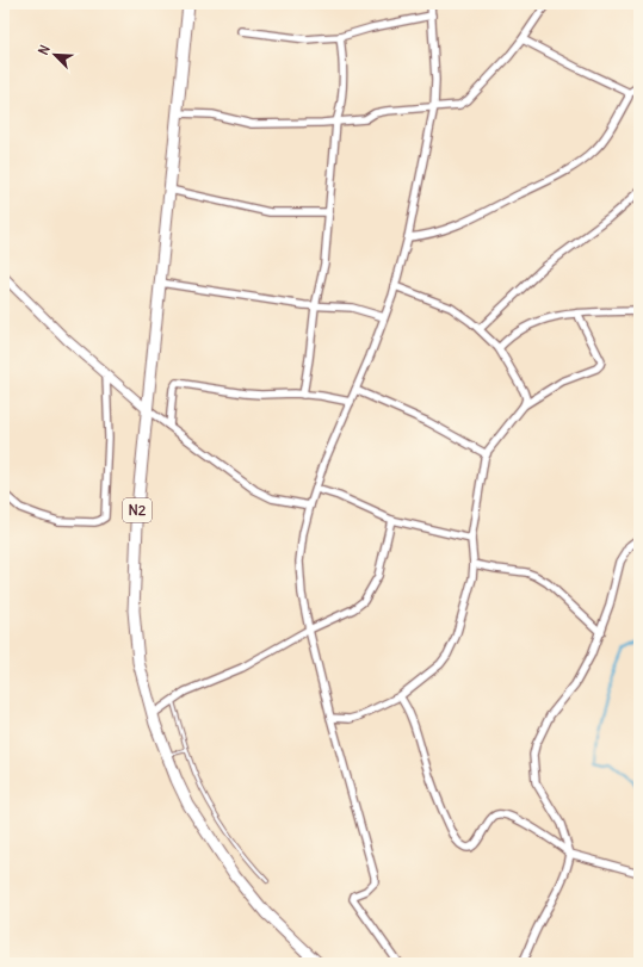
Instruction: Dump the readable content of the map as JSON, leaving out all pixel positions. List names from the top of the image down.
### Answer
{
  "streets": {
    "highway": ["N2"]
  },
  "north": "top left"
}
